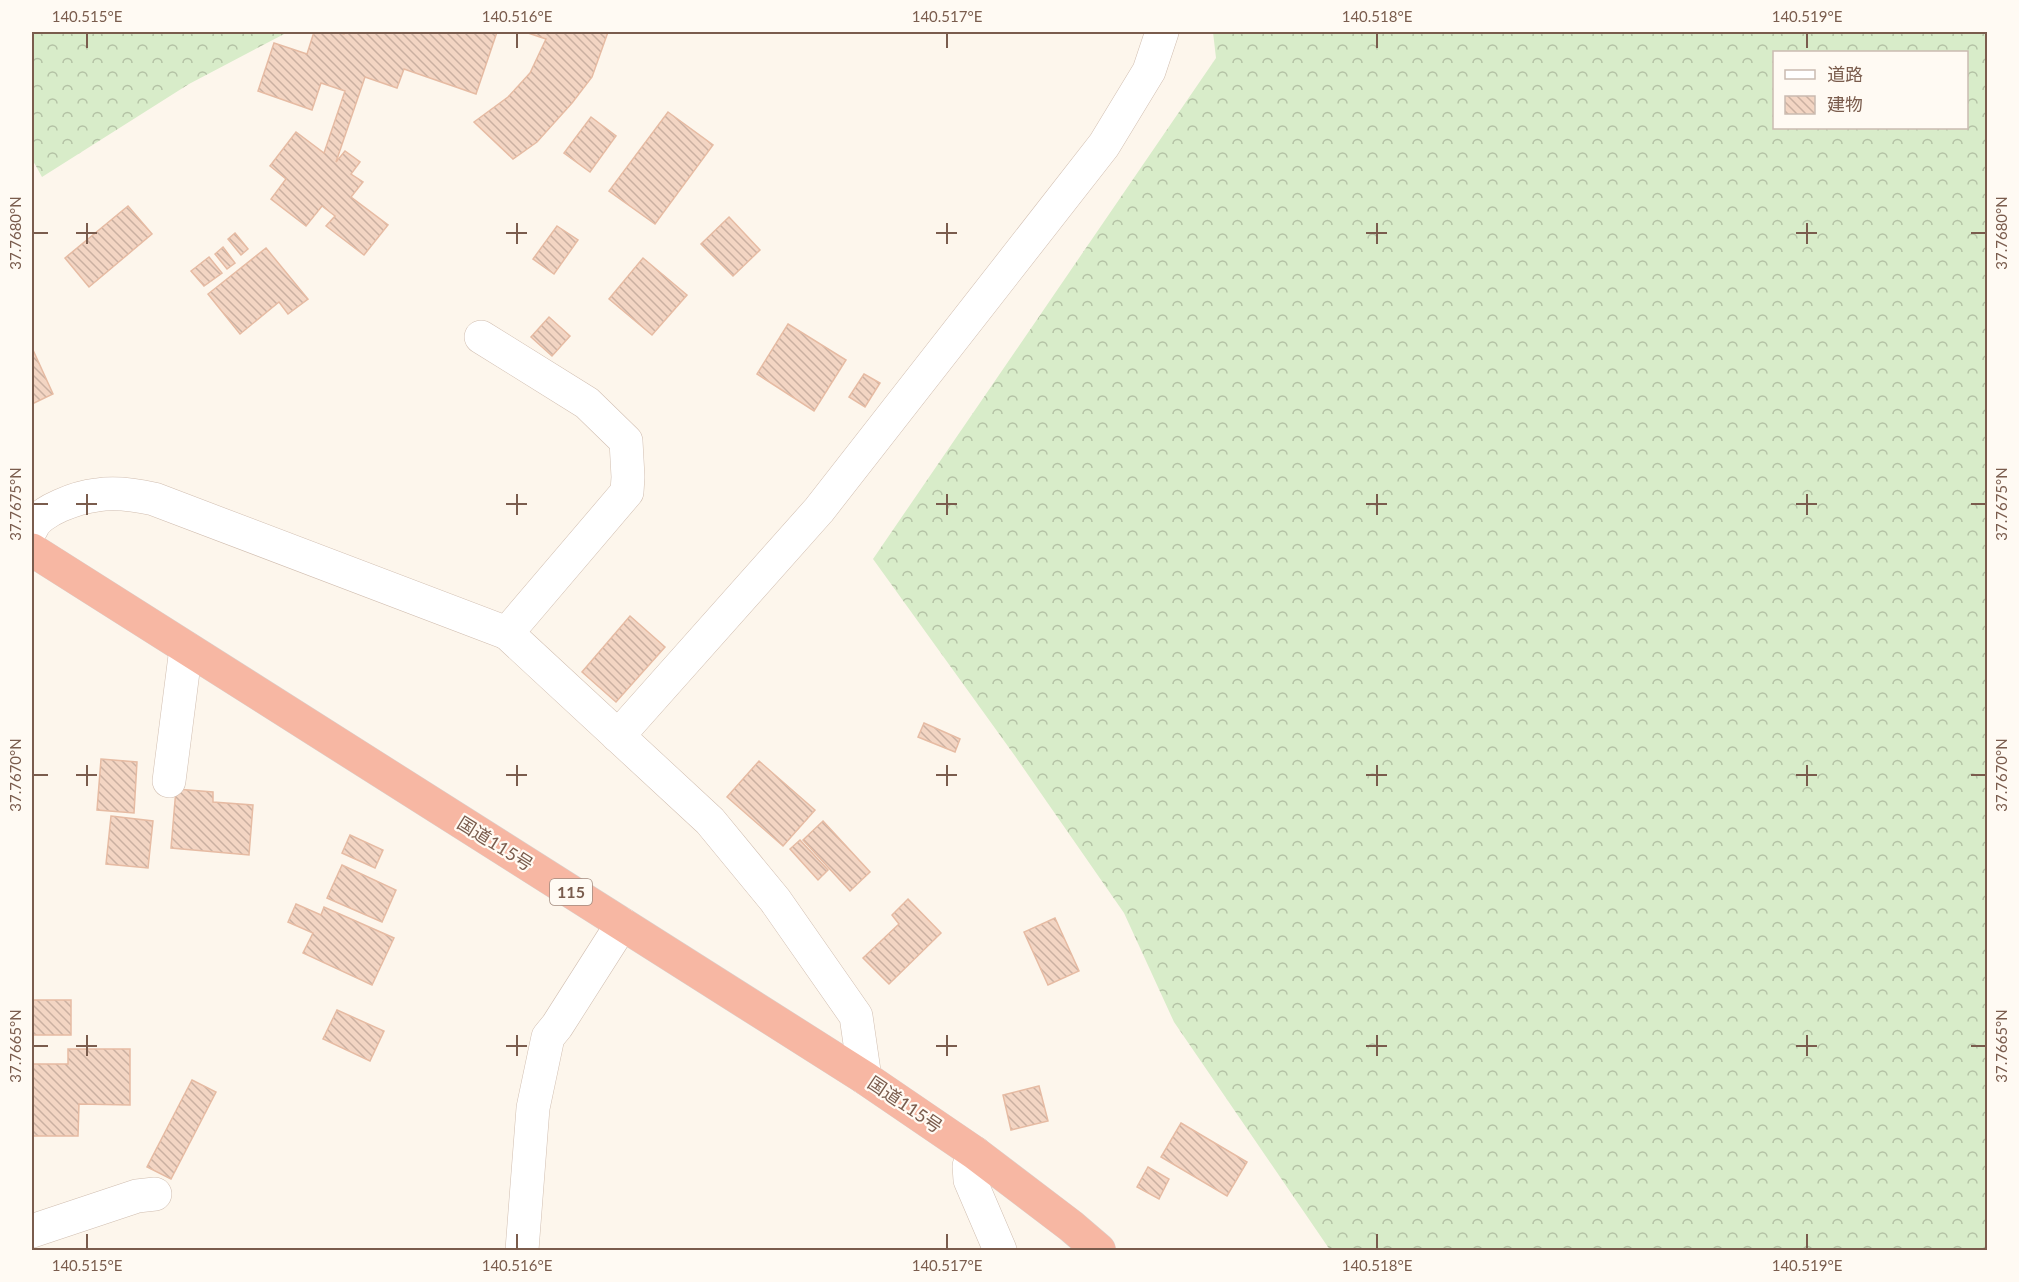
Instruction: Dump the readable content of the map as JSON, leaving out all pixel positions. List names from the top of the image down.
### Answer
{
  "streets": {
    "highway": ["国道115号", "115"]
  },
  "legend": ["道路", "建物"],
  "coordinates": [
    "140.515°E",
    "140.516°E",
    "140.517°E",
    "140.518°E",
    "140.519°E",
    "37.7680°N",
    "37.7675°N",
    "37.7670°N",
    "37.7665°N"
  ]
}
